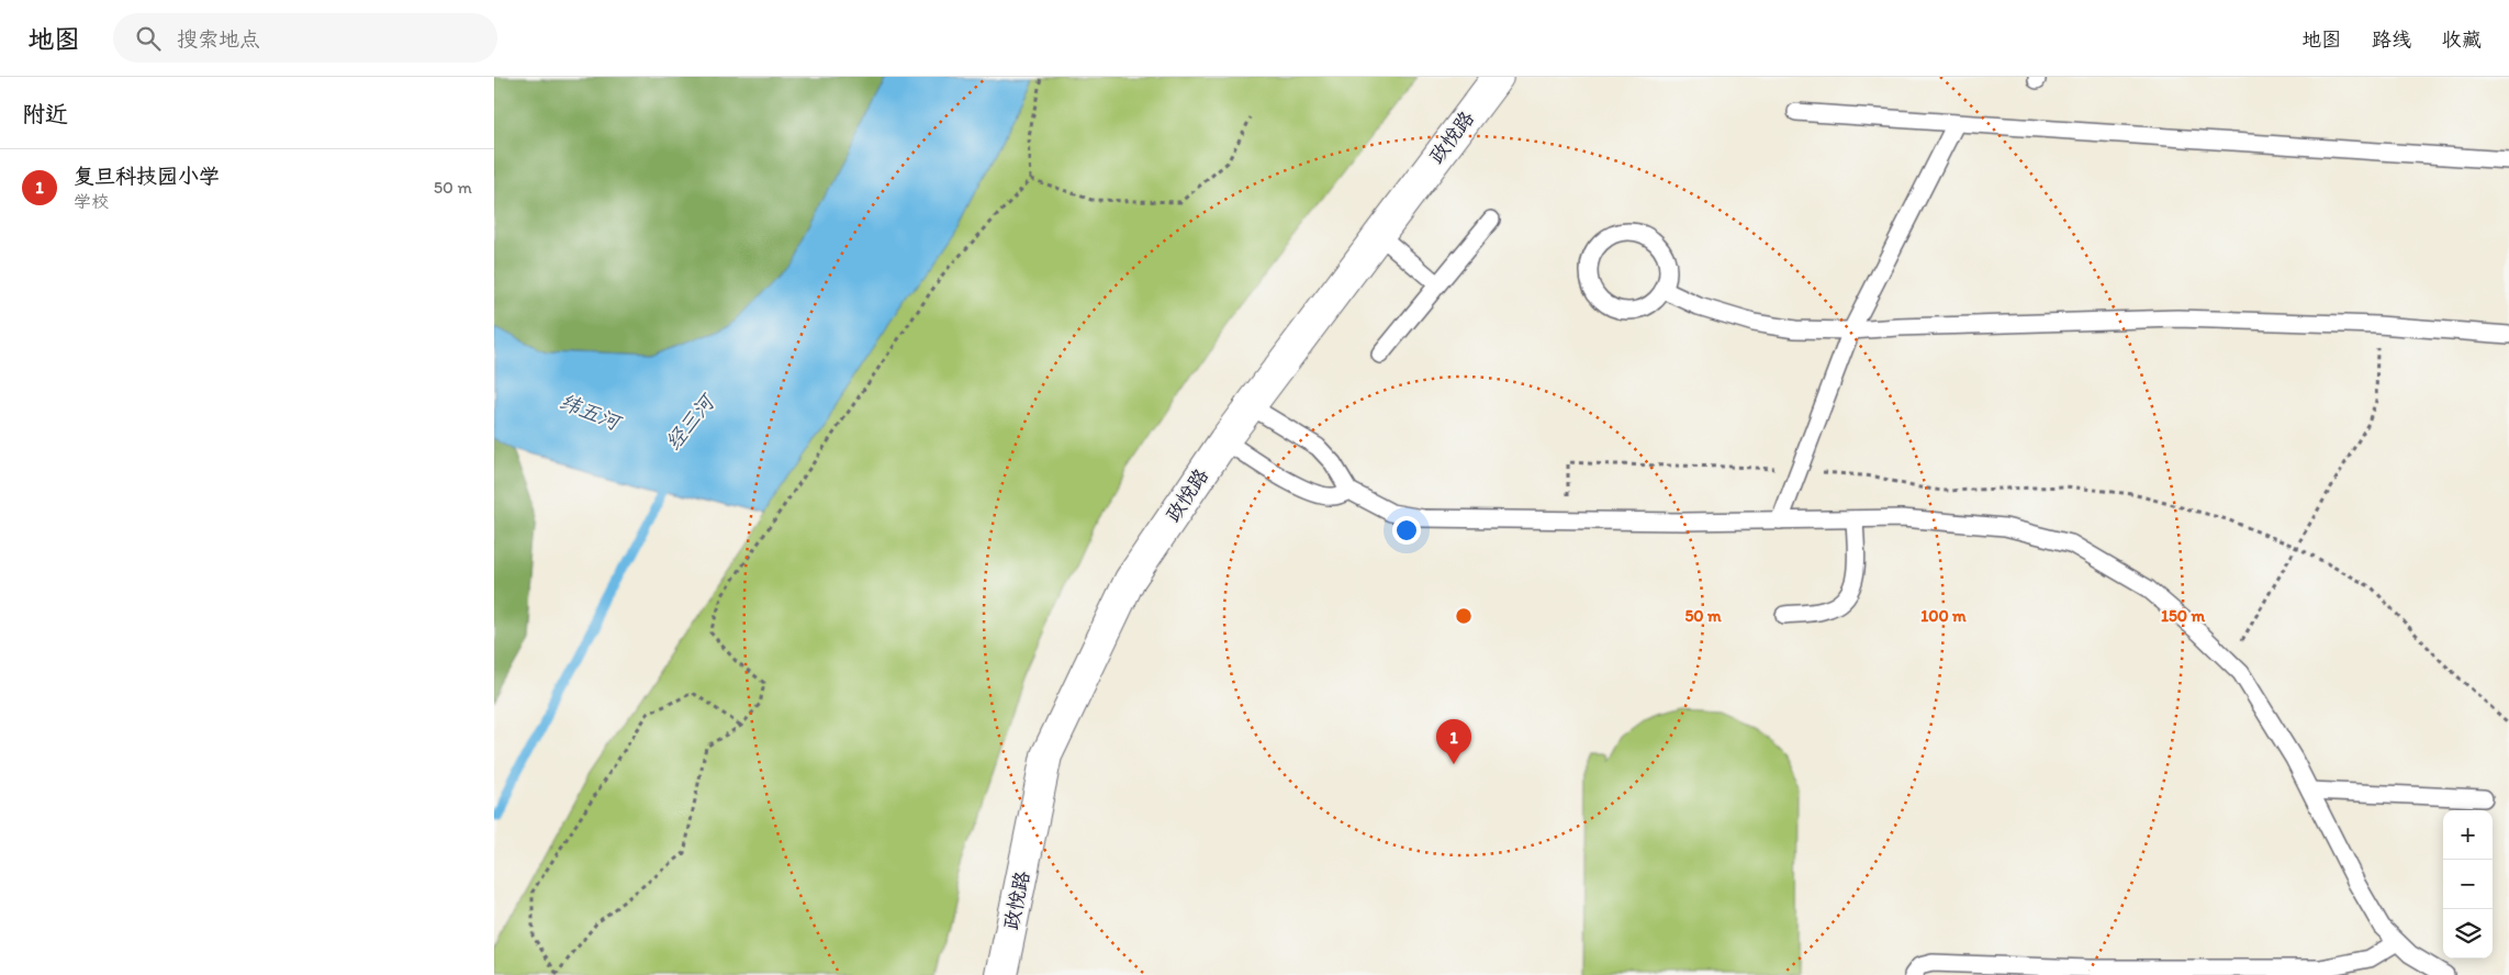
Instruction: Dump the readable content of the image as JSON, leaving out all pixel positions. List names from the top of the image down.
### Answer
{
  "streets": {
    "street": ["政悦路"]
  },
  "water": ["纬五河", "经三河"],
  "page": {
    "header": "地图",
    "search": "搜索地点",
    "nav": ["地图", "路线", "收藏"],
    "heading": "附近",
    "list": [
      {
        "mark": "1",
        "name": "复旦科技园小学",
        "note": "学校",
        "value": "50 m"
      }
    ],
    "pins": "1",
    "map_buttons": ["+", "−"]
  },
  "rings": ["50 m", "100 m", "150 m"]
}
